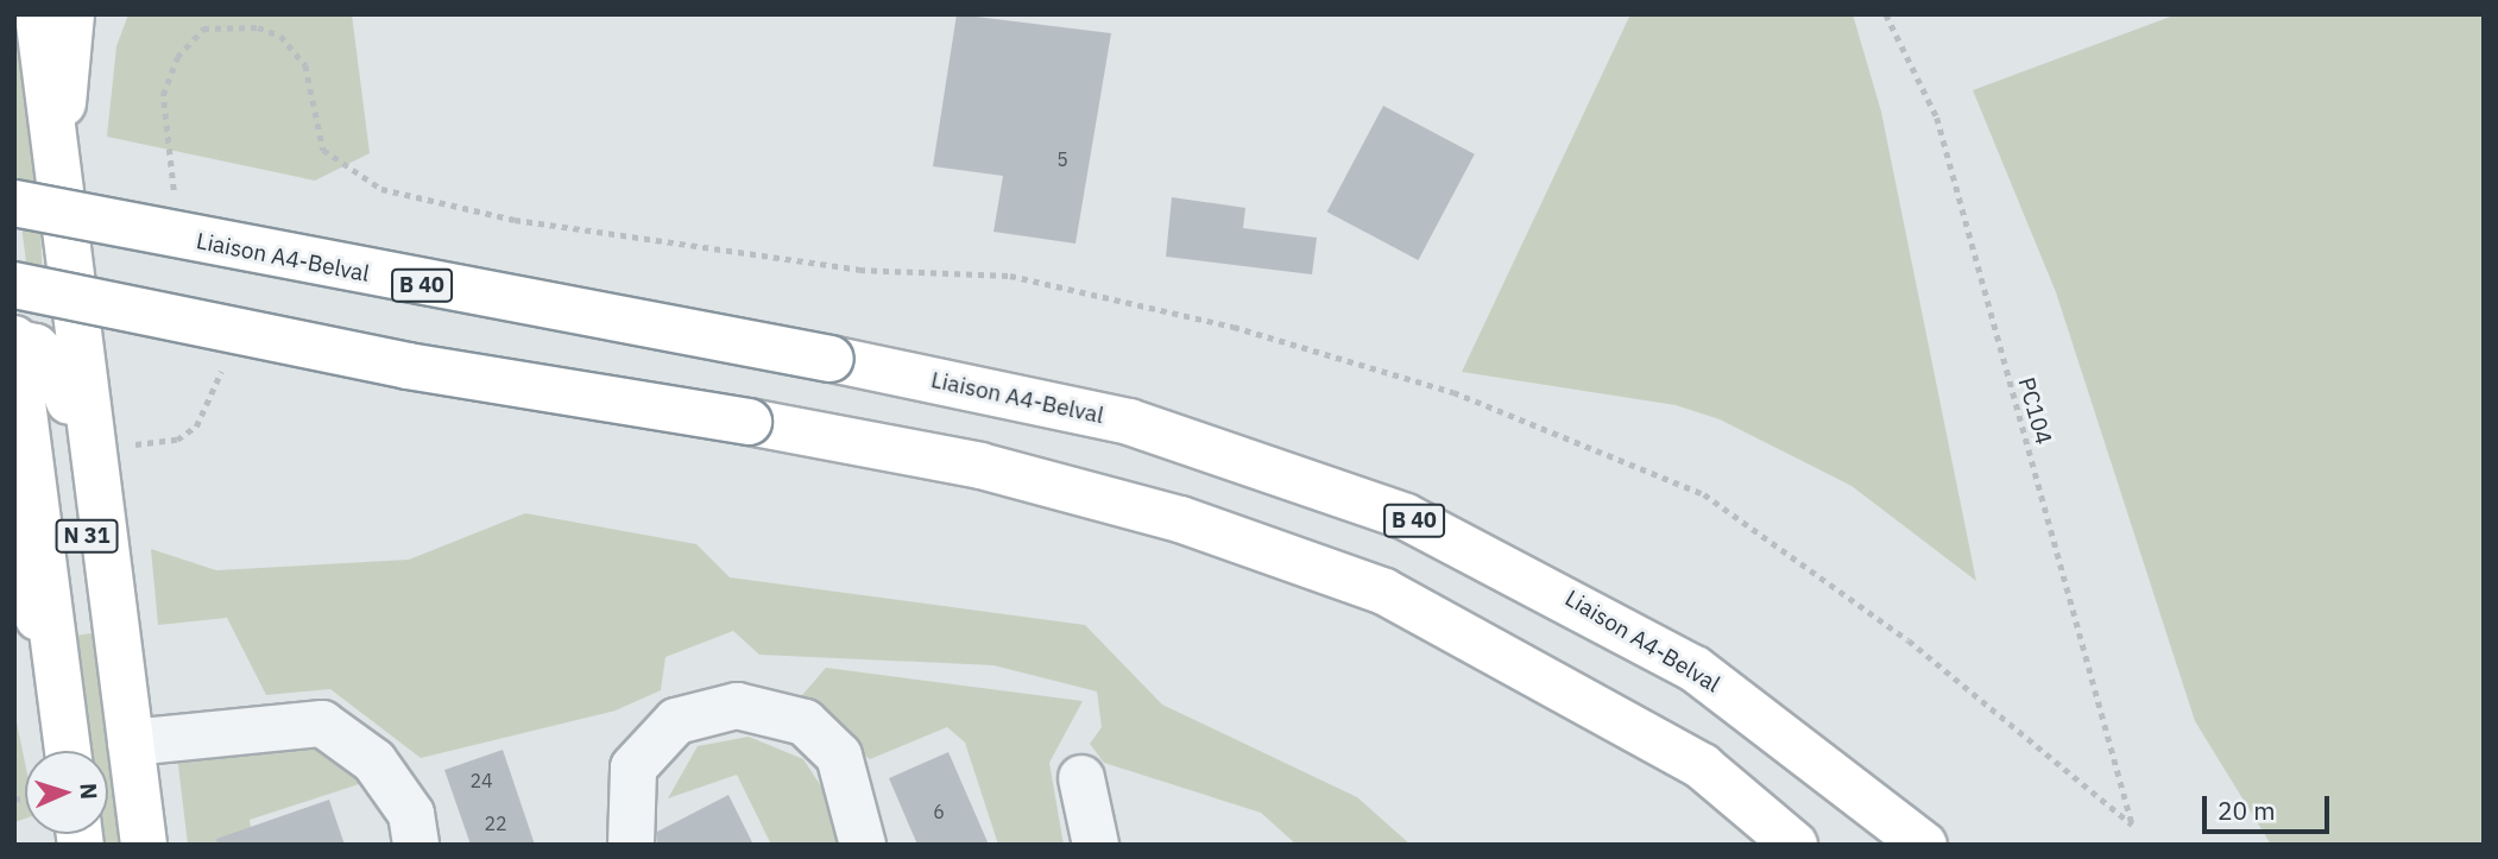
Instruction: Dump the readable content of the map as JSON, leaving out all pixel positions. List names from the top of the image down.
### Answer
{
  "streets": {
    "main road": ["Liaison A4-Belval", "B 40", "N 31"],
    "path": ["PC104"]
  },
  "house_numbers": [
    "5",
    "24",
    "6",
    "22"
  ],
  "scale_bar": "20 m",
  "north": "right"
}
